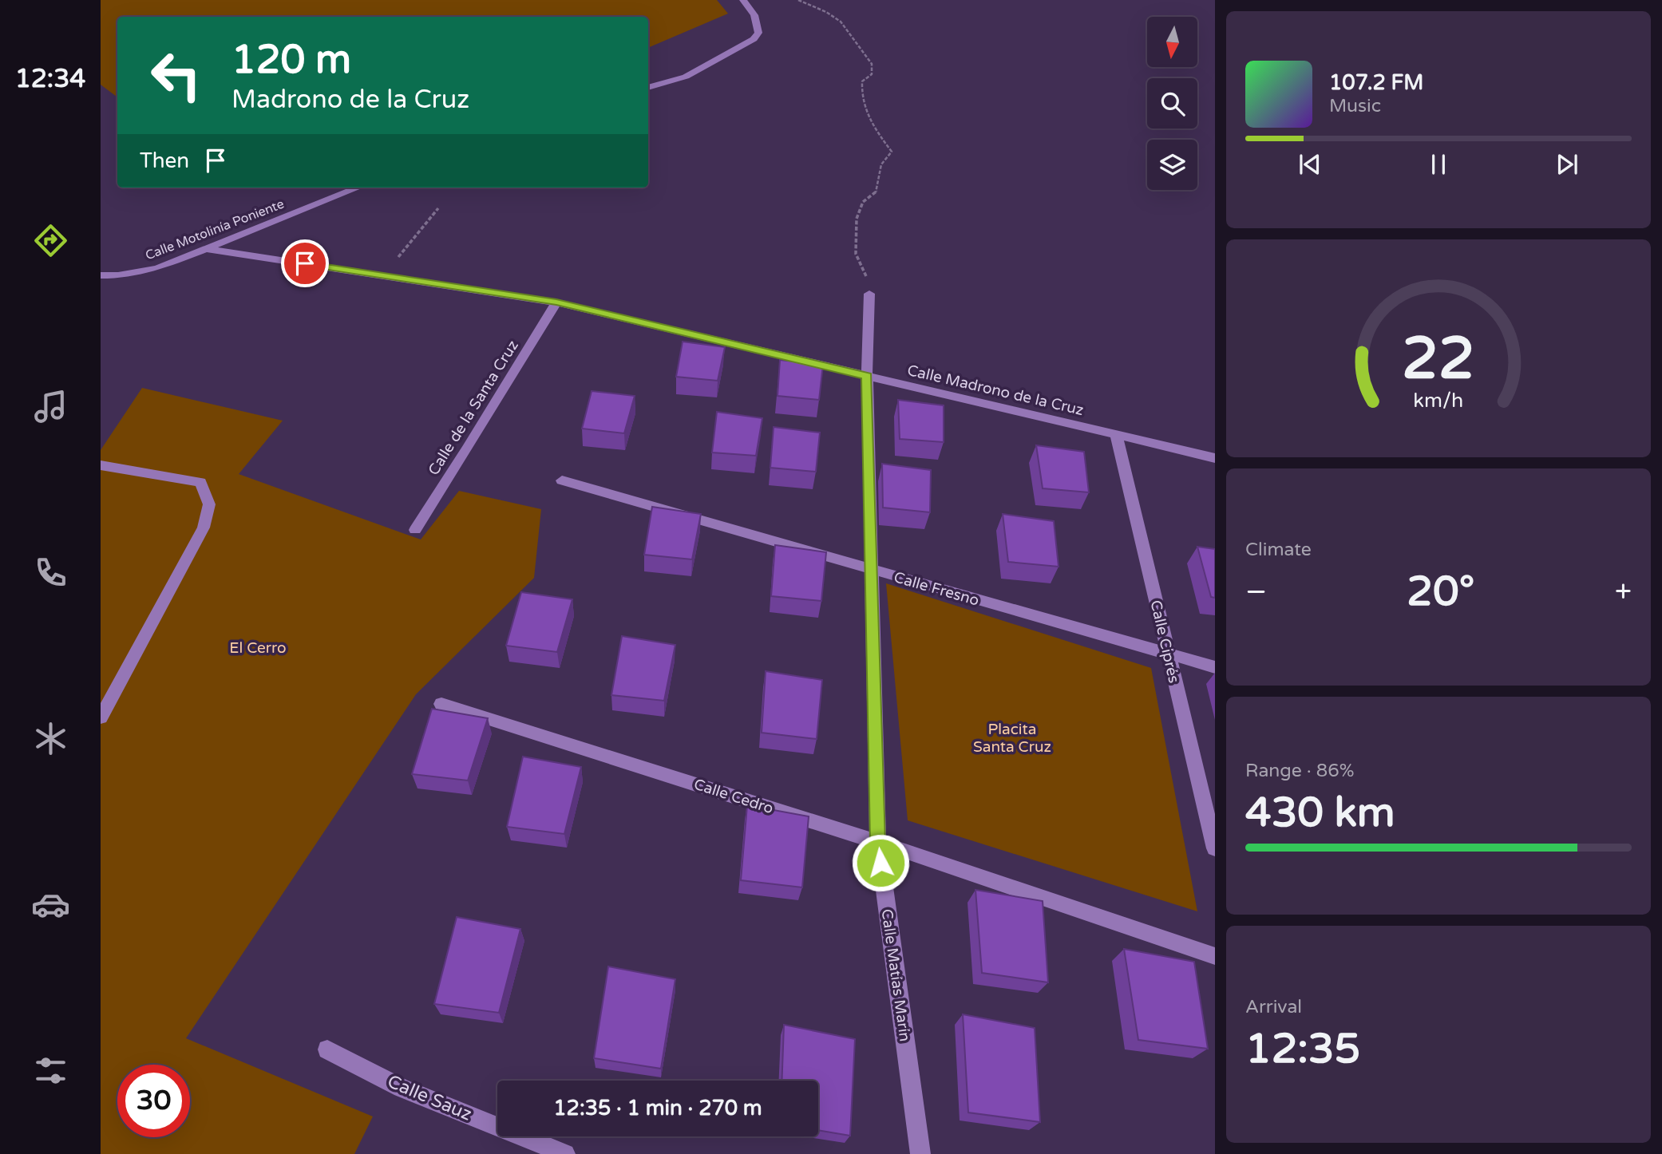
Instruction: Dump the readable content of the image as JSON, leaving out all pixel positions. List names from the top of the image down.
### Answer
{
  "streets": {
    "street": [
      "Calle Motolinía Poniente",
      "Calle Madrono de la Cruz",
      "Calle de la Santa Cruz",
      "Calle Fresno",
      "Calle Ciprés",
      "Calle Cedro",
      "Calle Matías Marín",
      "Calle Sauz"
    ]
  },
  "crossings": [
    ["Calle Motolinía Poniente", "Calle Madrono de la Cruz"],
    ["Calle Madrono de la Cruz", "Calle de la Santa Cruz"],
    ["Calle Madrono de la Cruz", "Calle Ciprés"],
    ["Calle Madrono de la Cruz", "Calle Matías Marín"],
    ["Calle Fresno", "Calle Ciprés"],
    ["Calle Fresno", "Calle Matías Marín"],
    ["Calle Cedro", "Calle Matías Marín"]
  ],
  "parks": ["El Cerro", "Placita Santa Cruz"],
  "north": "bottom",
  "page": {
    "tabs": "12:34",
    "turn": ["120 m", "Madrono de la Cruz"],
    "song": ["107.2 FM", "Music"],
    "then": "Then",
    "tile": [
      "Climate",
      ["Range · 86%", "430 km"],
      ["Arrival", "12:35"]
    ],
    "heat": ["−", "20°", "+"],
    "limit": "30",
    "trip": "12:35 · 1 min · 270 m",
    "gauge": ["22", "km/h"]
  }
}
